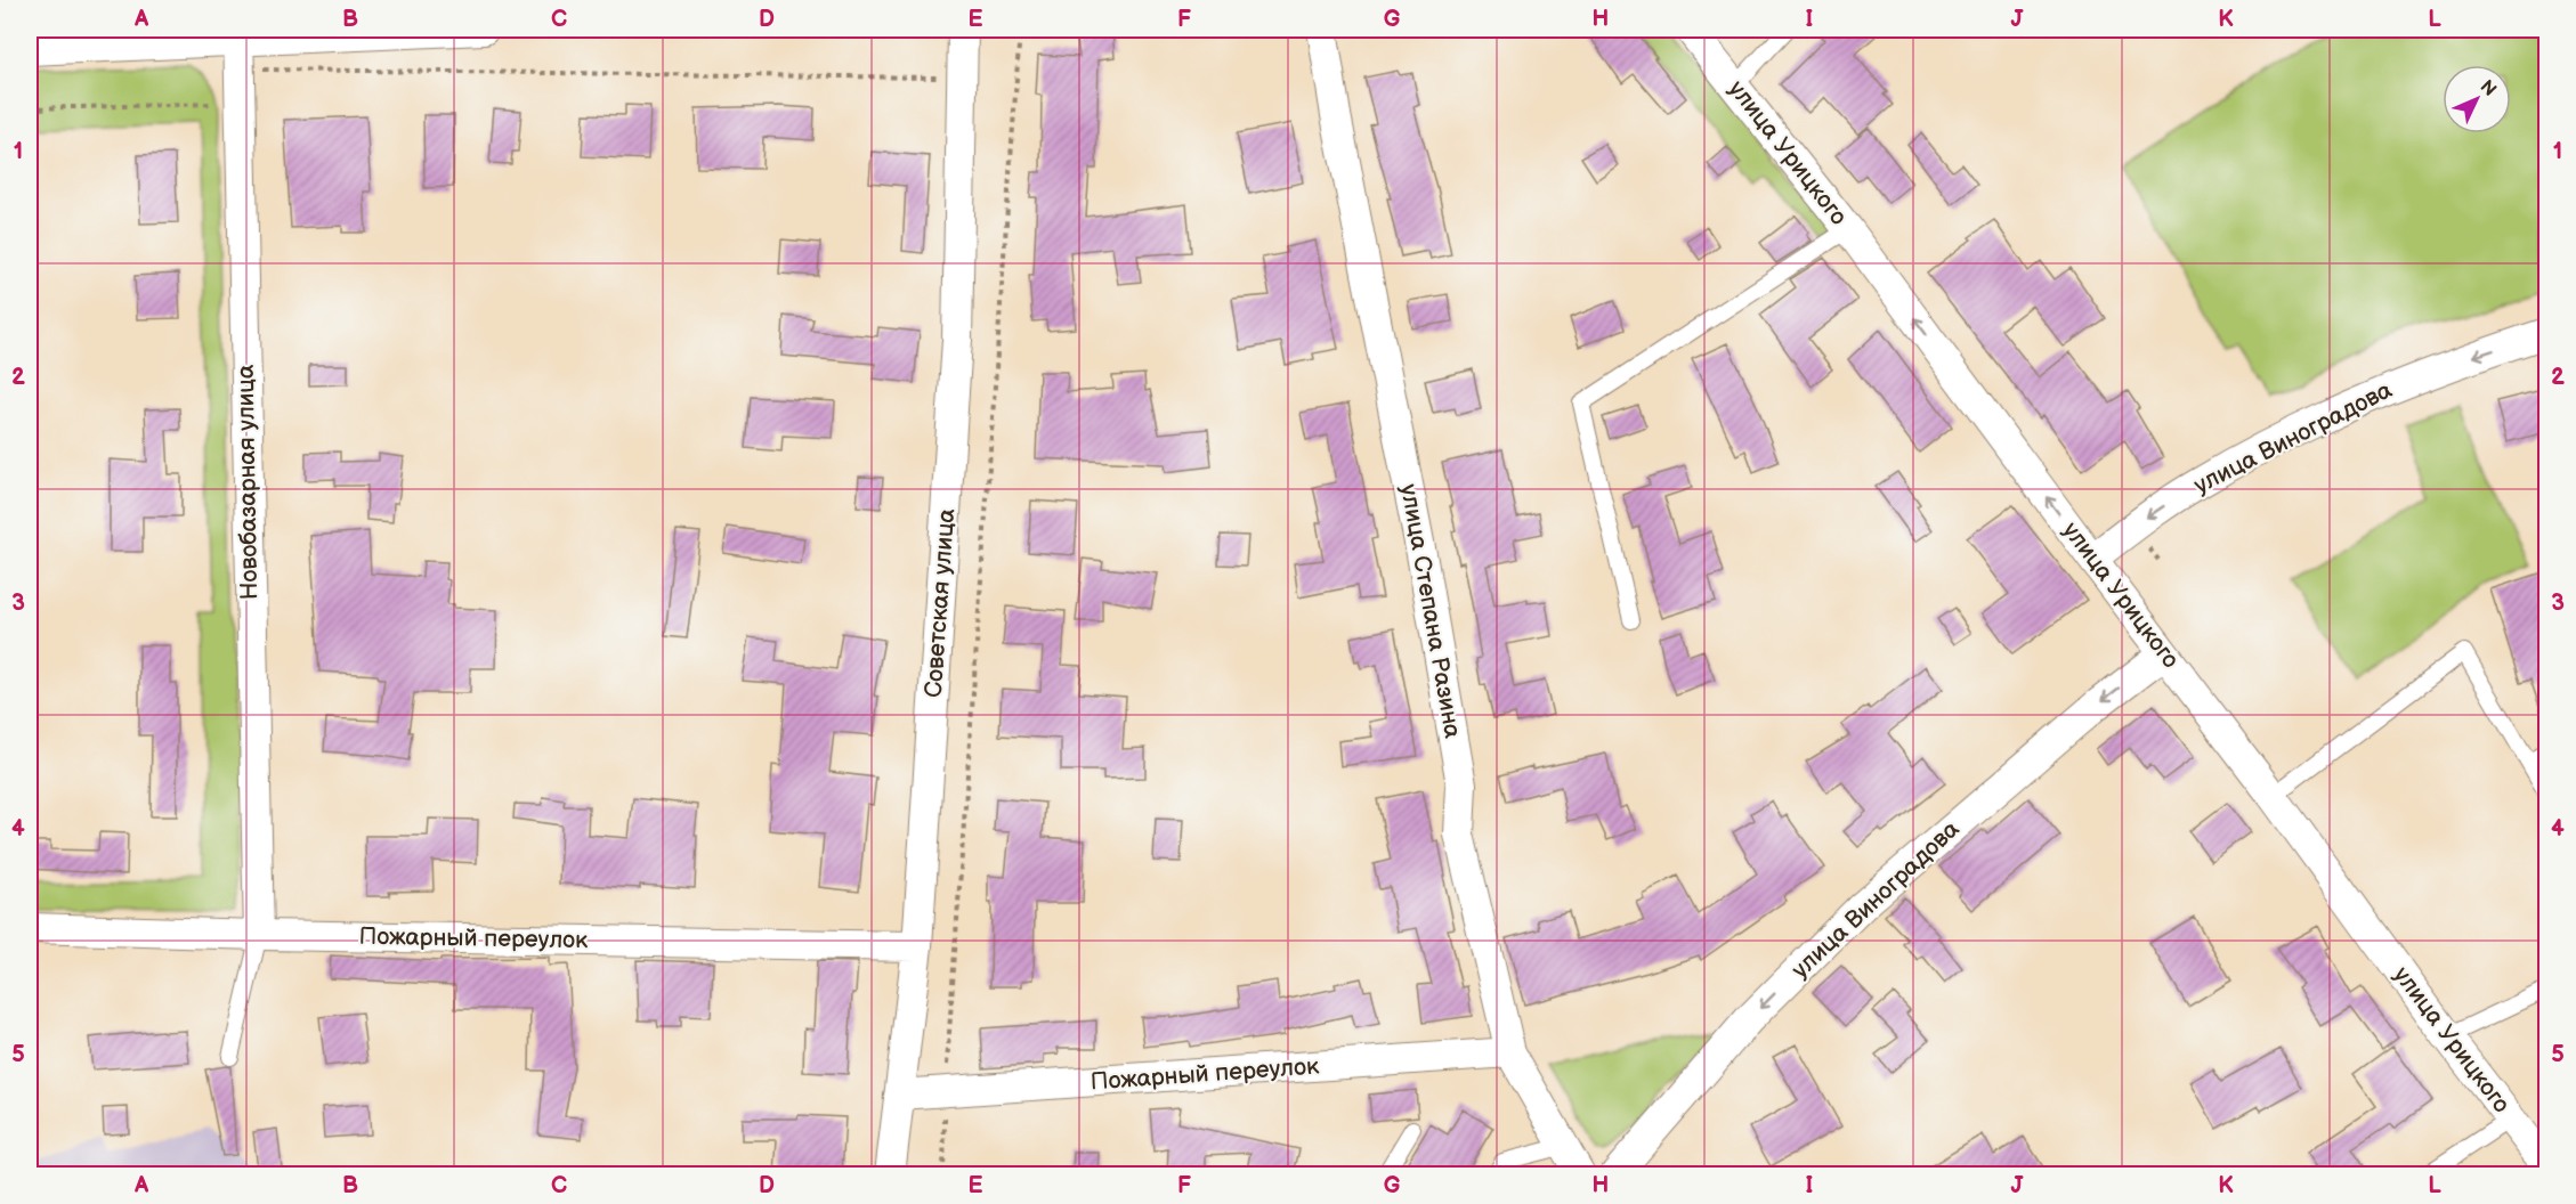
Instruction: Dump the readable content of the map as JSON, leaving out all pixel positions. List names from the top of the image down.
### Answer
{
  "streets": {
    "street": [
      "улица Урицкого",
      "улица Виноградова",
      "Новобазарная улица",
      "Советская улица",
      "улица Степана Разина",
      "Пожарный переулок"
    ]
  },
  "crossings": [
    ["улица Урицкого", "улица Виноградова"],
    ["Новобазарная улица", "Пожарный переулок"],
    ["Советская улица", "Пожарный переулок"],
    ["улица Степана Разина", "Пожарный переулок"]
  ],
  "one_way": ["улица Виноградова"],
  "north": "top right",
  "grid": {
    "columns": [
      "A",
      "B",
      "C",
      "D",
      "E",
      "F",
      "G",
      "H",
      "I",
      "J",
      "K",
      "L"
    ],
    "rows": [
      "1",
      "2",
      "3",
      "4",
      "5"
    ]
  }
}
